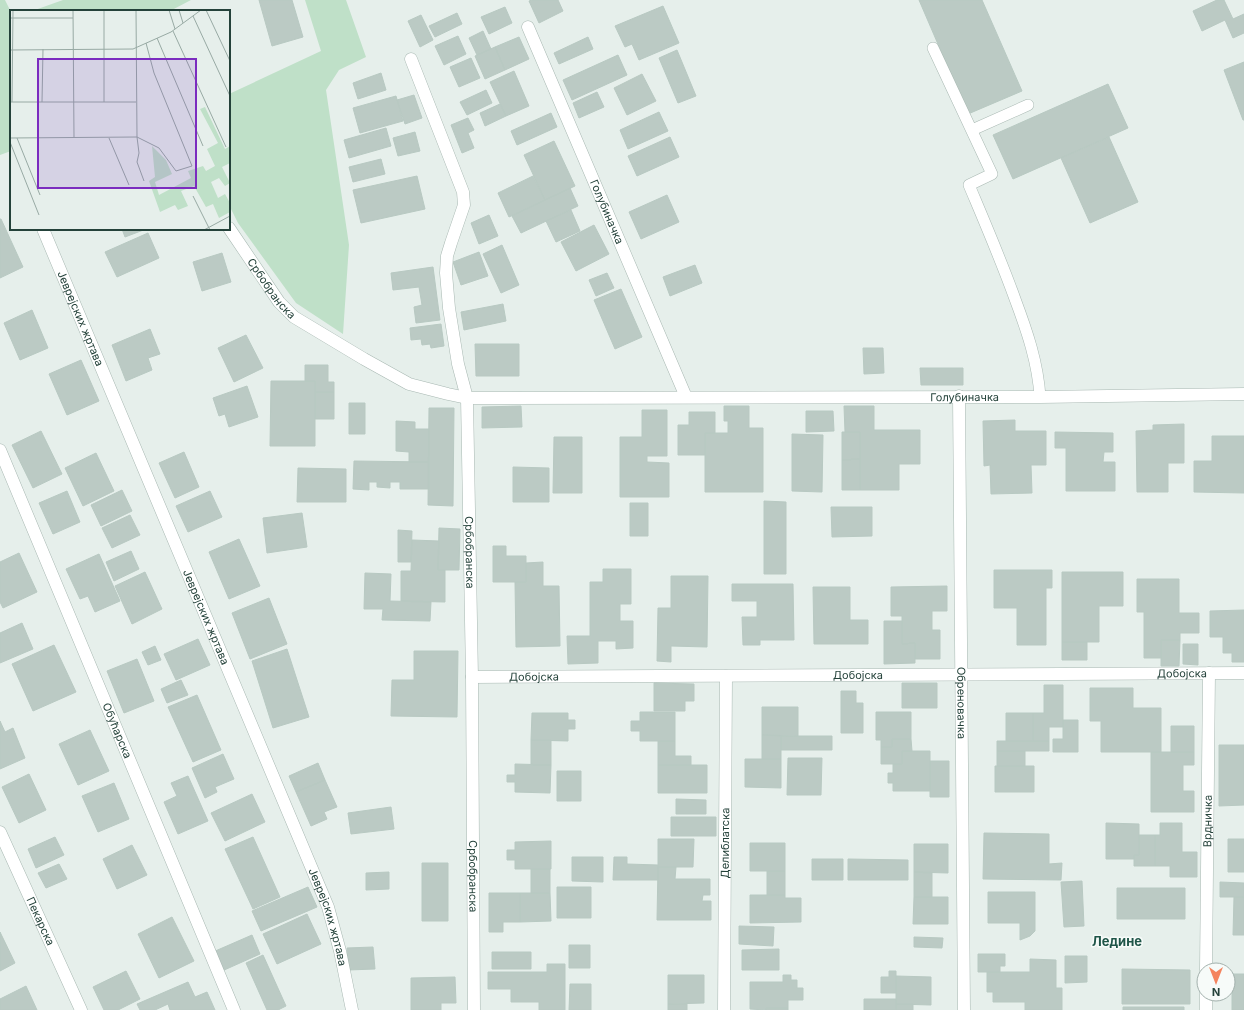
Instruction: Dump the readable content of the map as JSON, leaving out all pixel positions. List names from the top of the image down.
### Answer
{
  "streets": {
    "street": [
      "Голубиначка",
      "Србобранска",
      "Јеврејских жртава",
      "Добојска",
      "Обреновачка",
      "Обућарска",
      "Врдничка",
      "Делиблатска",
      "Пекарска"
    ]
  },
  "crossings": [
    ["Голубиначка", "Србобранска"],
    ["Голубиначка", "Обреновачка"],
    ["Србобранска", "Добојска"],
    ["Добојска", "Обреновачка"],
    ["Добојска", "Врдничка"],
    ["Добојска", "Делиблатска"]
  ],
  "districts": ["Ледине"],
  "north": "bottom"
}
